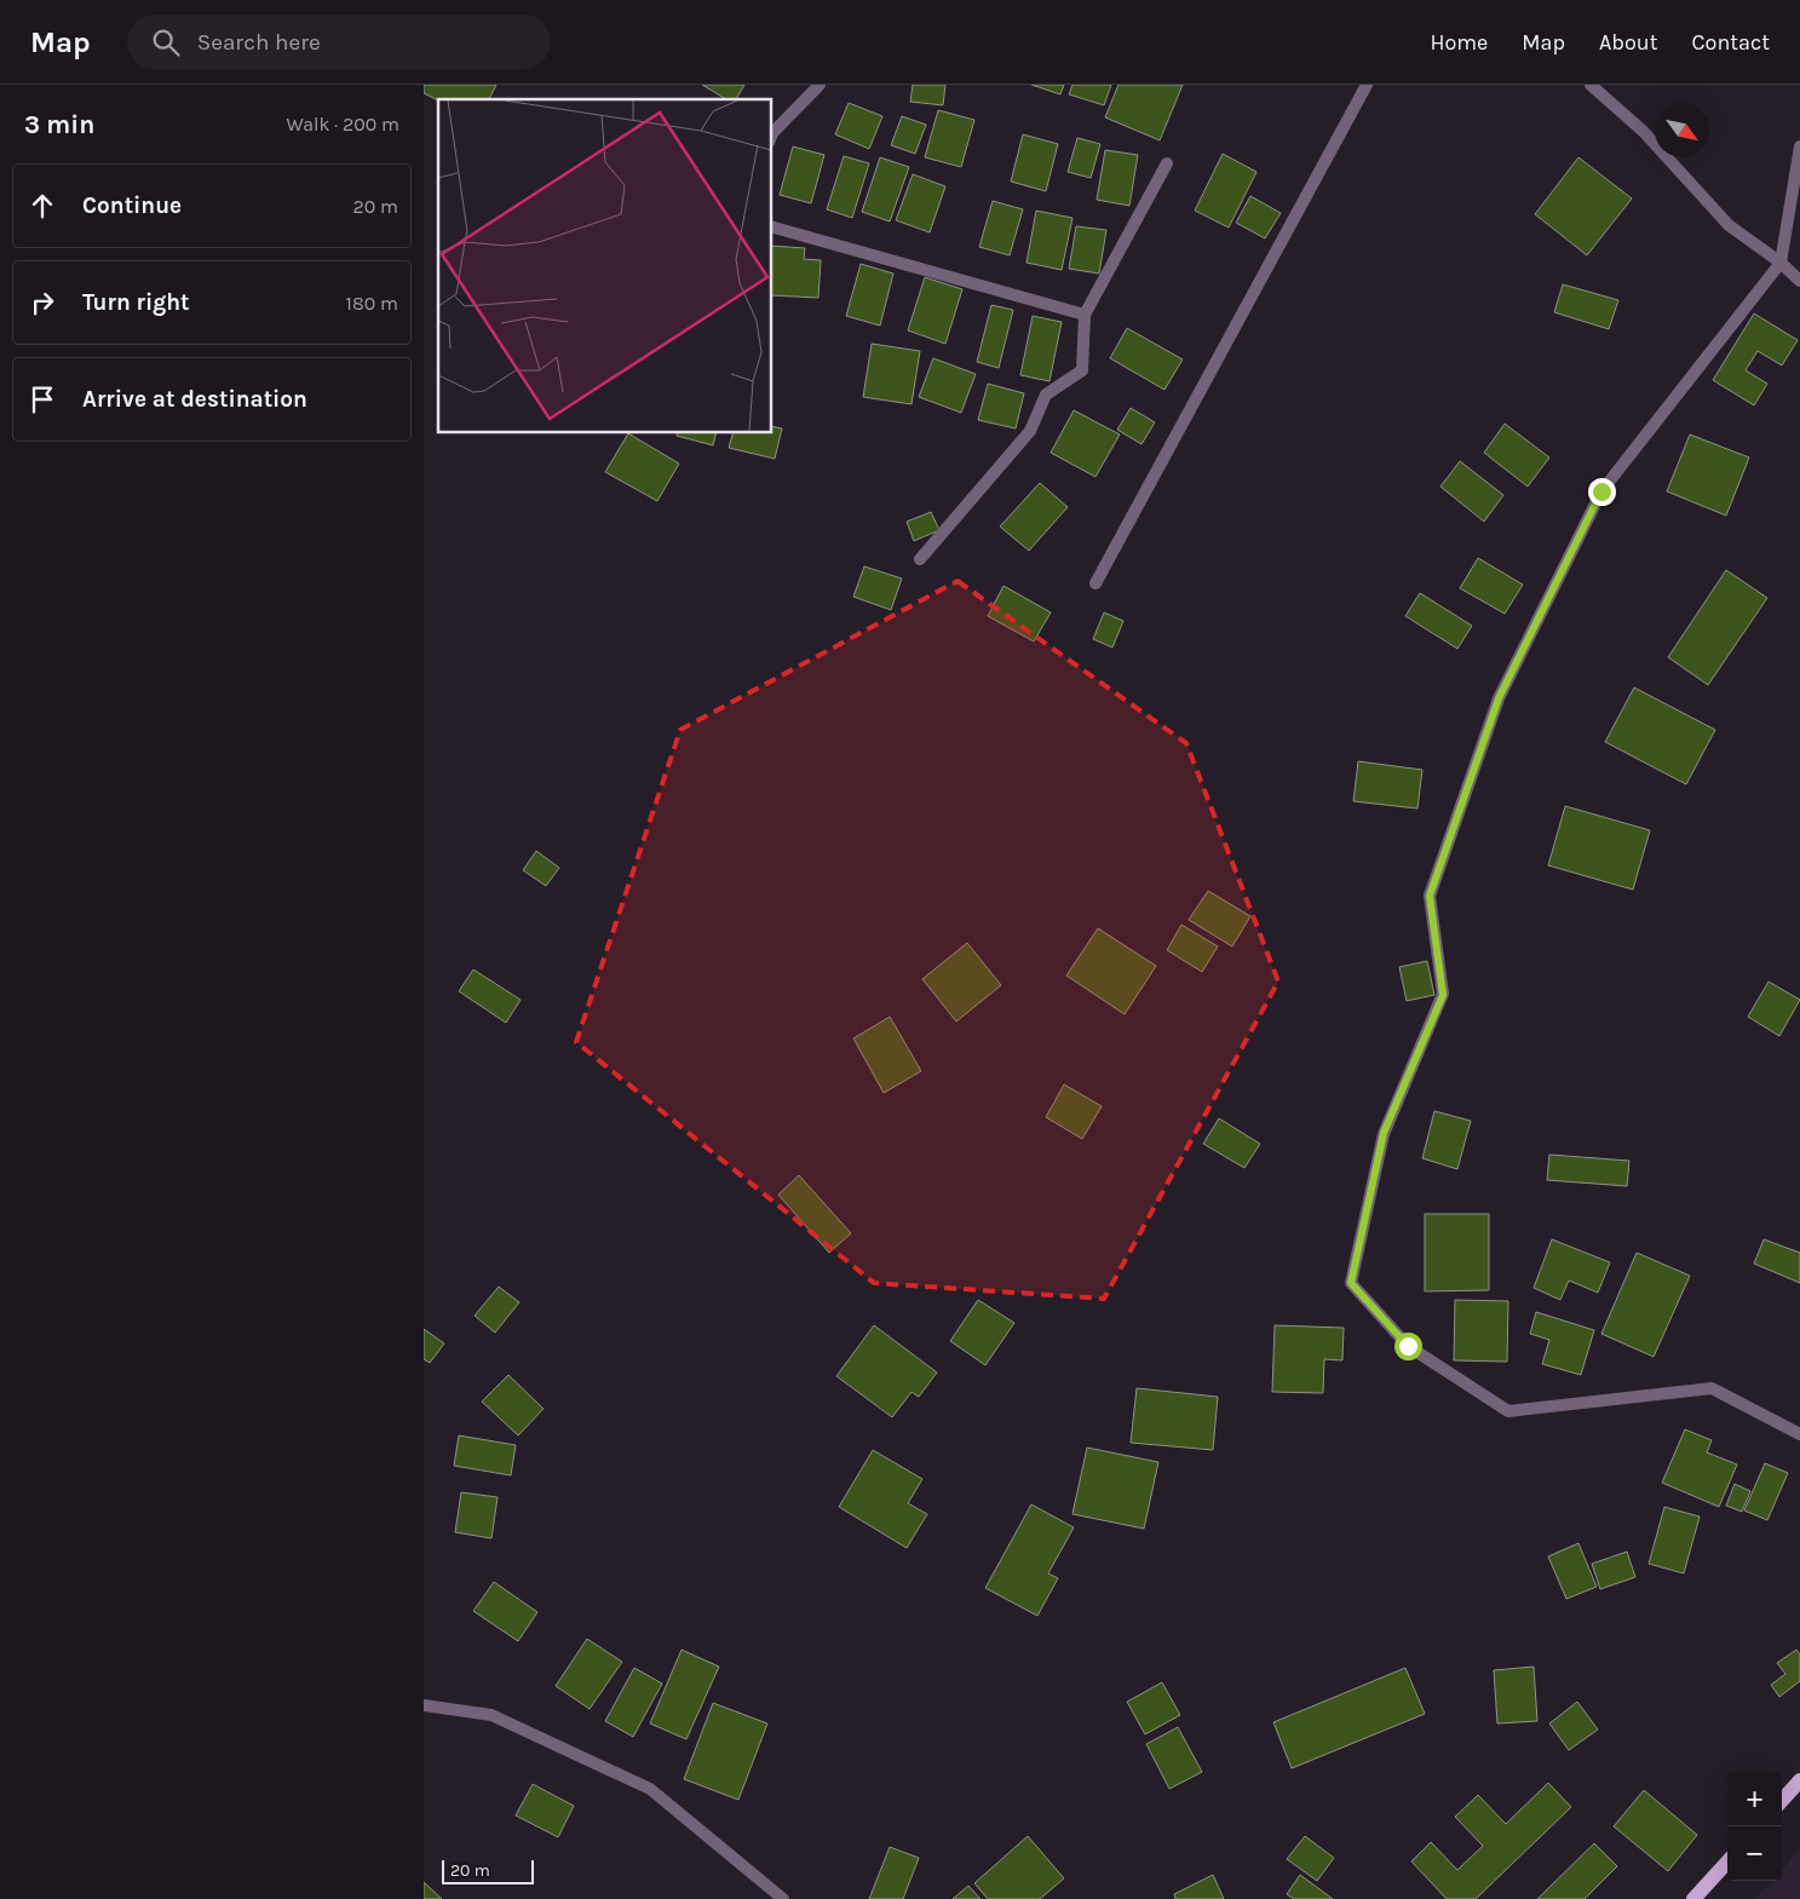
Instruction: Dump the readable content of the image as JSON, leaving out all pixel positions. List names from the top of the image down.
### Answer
{
  "scale_bar": "20 m",
  "north": "bottom right",
  "page": {
    "header": "Map",
    "search": "Search here",
    "nav": [
      "Home",
      "Map",
      "About",
      "Contact"
    ],
    "heading": ["3 min", "Walk · 200 m"],
    "list": [
      ["Continue", "20 m"],
      ["Turn right", "180 m"],
      "Arrive at destination"
    ],
    "map_buttons": ["+", "−"],
    "scale": "20 m"
  }
}
